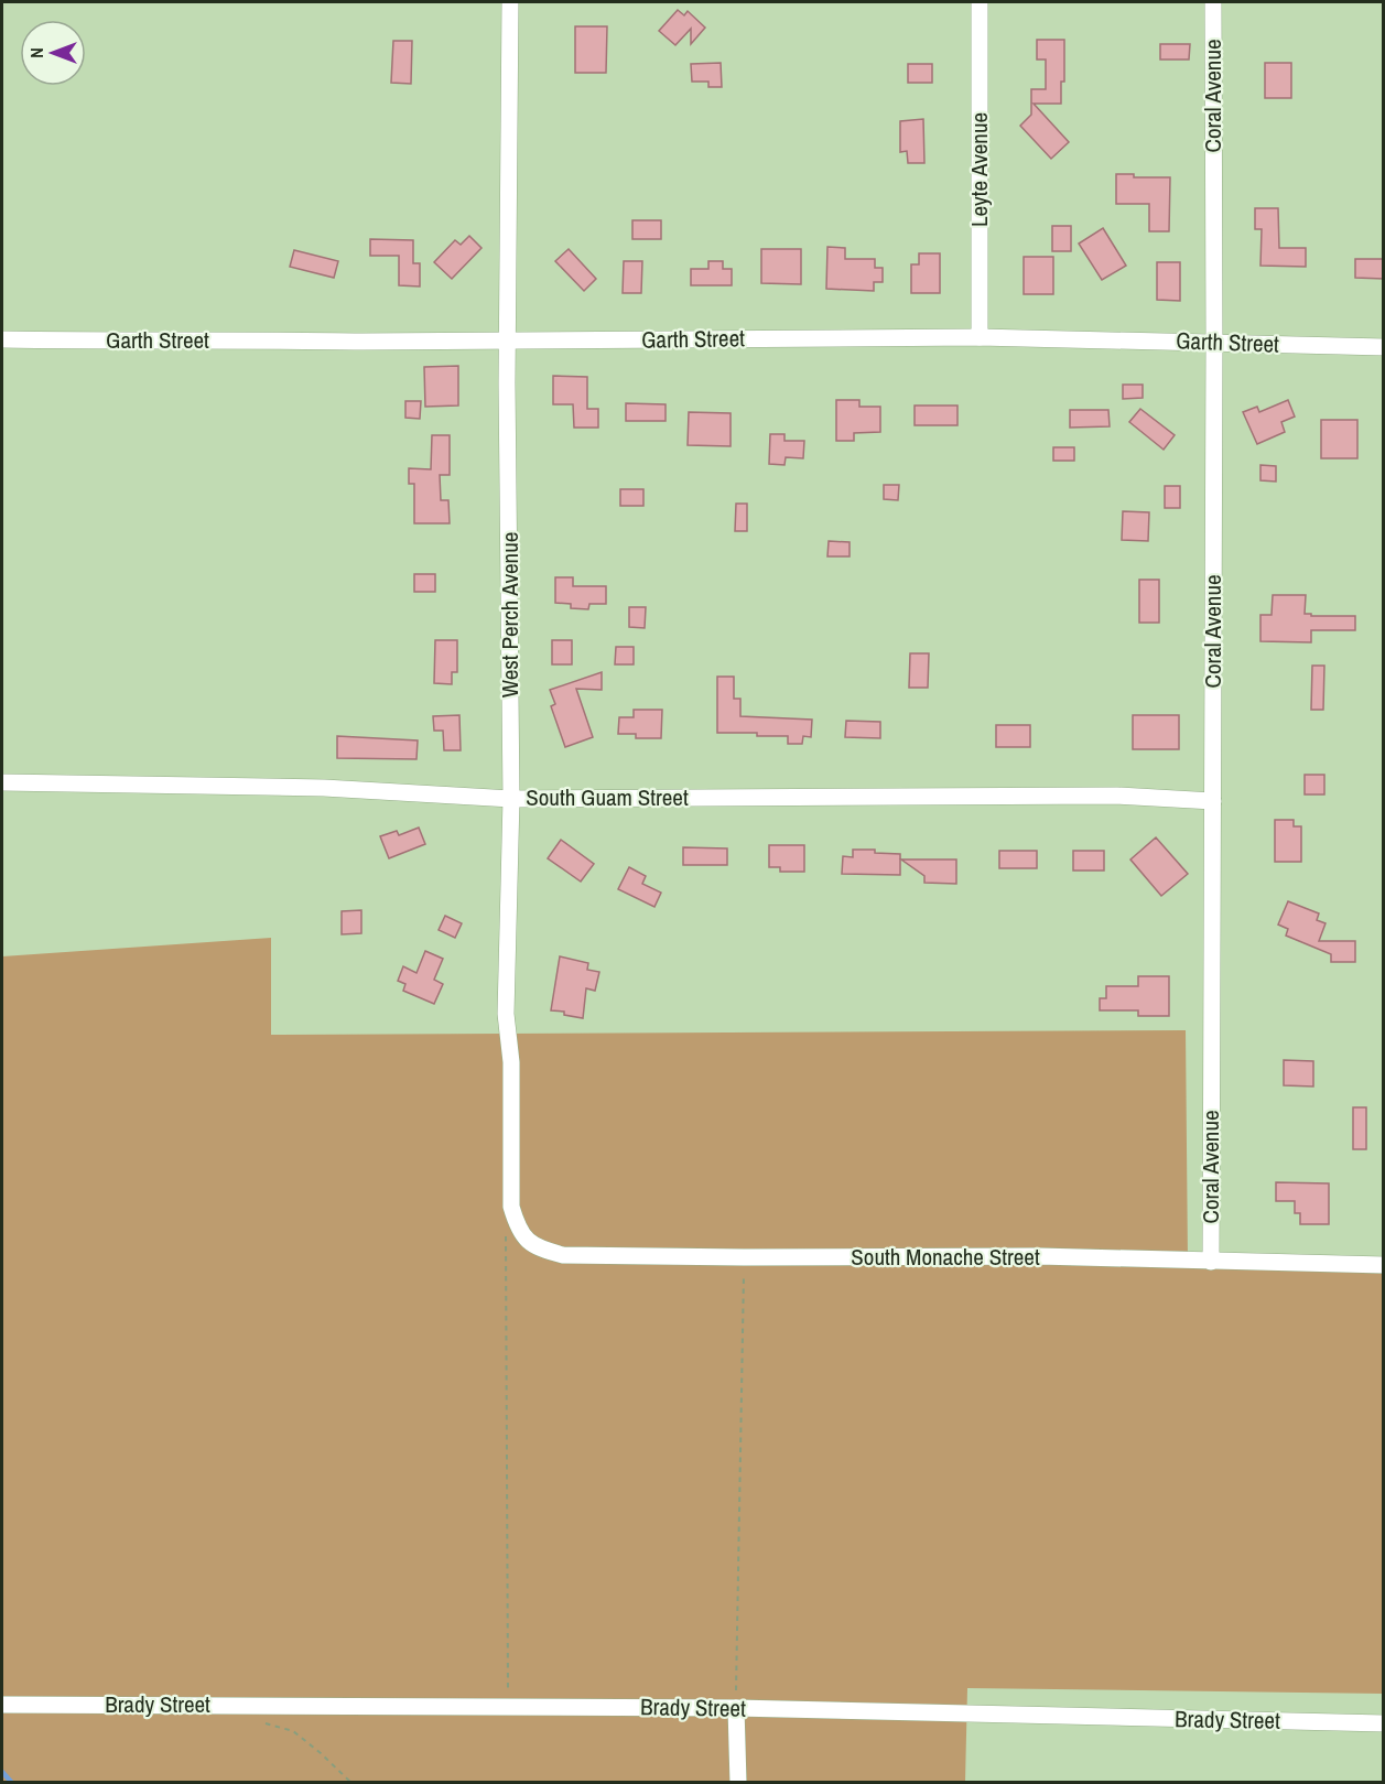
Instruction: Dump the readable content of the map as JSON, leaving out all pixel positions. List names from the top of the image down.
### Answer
{
  "streets": {
    "street": [
      "Coral Avenue",
      "Leyte Avenue",
      "Garth Street",
      "West Perch Avenue",
      "South Guam Street",
      "South Monache Street",
      "Brady Street"
    ]
  },
  "crossings": [
    ["Coral Avenue", "Garth Street"],
    ["Coral Avenue", "South Guam Street"],
    ["Coral Avenue", "South Monache Street"],
    ["Leyte Avenue", "Garth Street"],
    ["Garth Street", "West Perch Avenue"],
    ["West Perch Avenue", "South Guam Street"],
    ["West Perch Avenue", "South Monache Street"]
  ],
  "north": "left"
}
